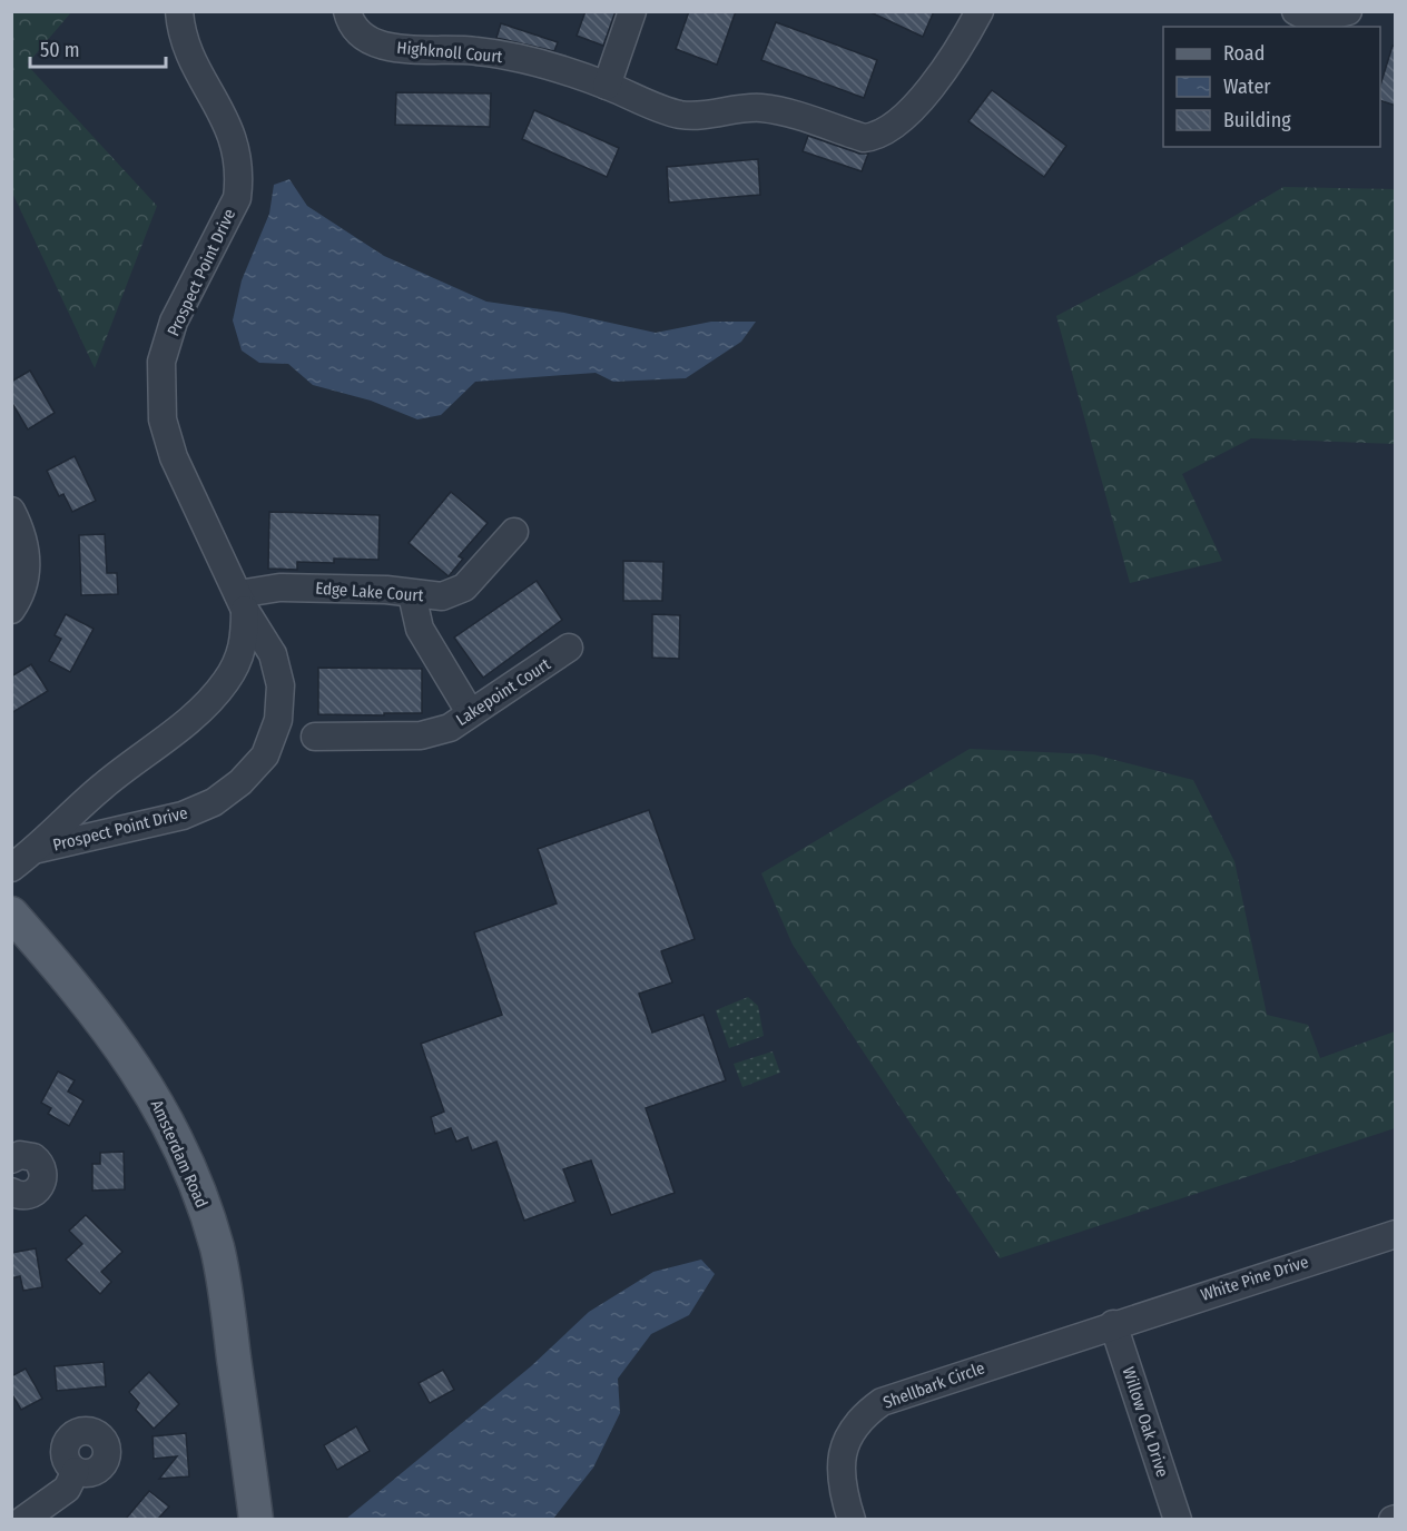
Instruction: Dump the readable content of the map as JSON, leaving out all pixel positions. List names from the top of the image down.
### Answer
{
  "streets": {
    "main road": ["Amsterdam Road"],
    "street": [
      "Highknoll Court",
      "Prospect Point Drive",
      "Edge Lake Court",
      "Lakepoint Court",
      "White Pine Drive",
      "Shellbark Circle",
      "Willow Oak Drive"
    ]
  },
  "crossings": [
    ["Prospect Point Drive", "Edge Lake Court"],
    ["White Pine Drive", "Shellbark Circle"],
    ["White Pine Drive", "Willow Oak Drive"],
    ["Shellbark Circle", "Willow Oak Drive"]
  ],
  "legend": ["Road", "Water", "Building"],
  "scale_bar": "50 m"
}
